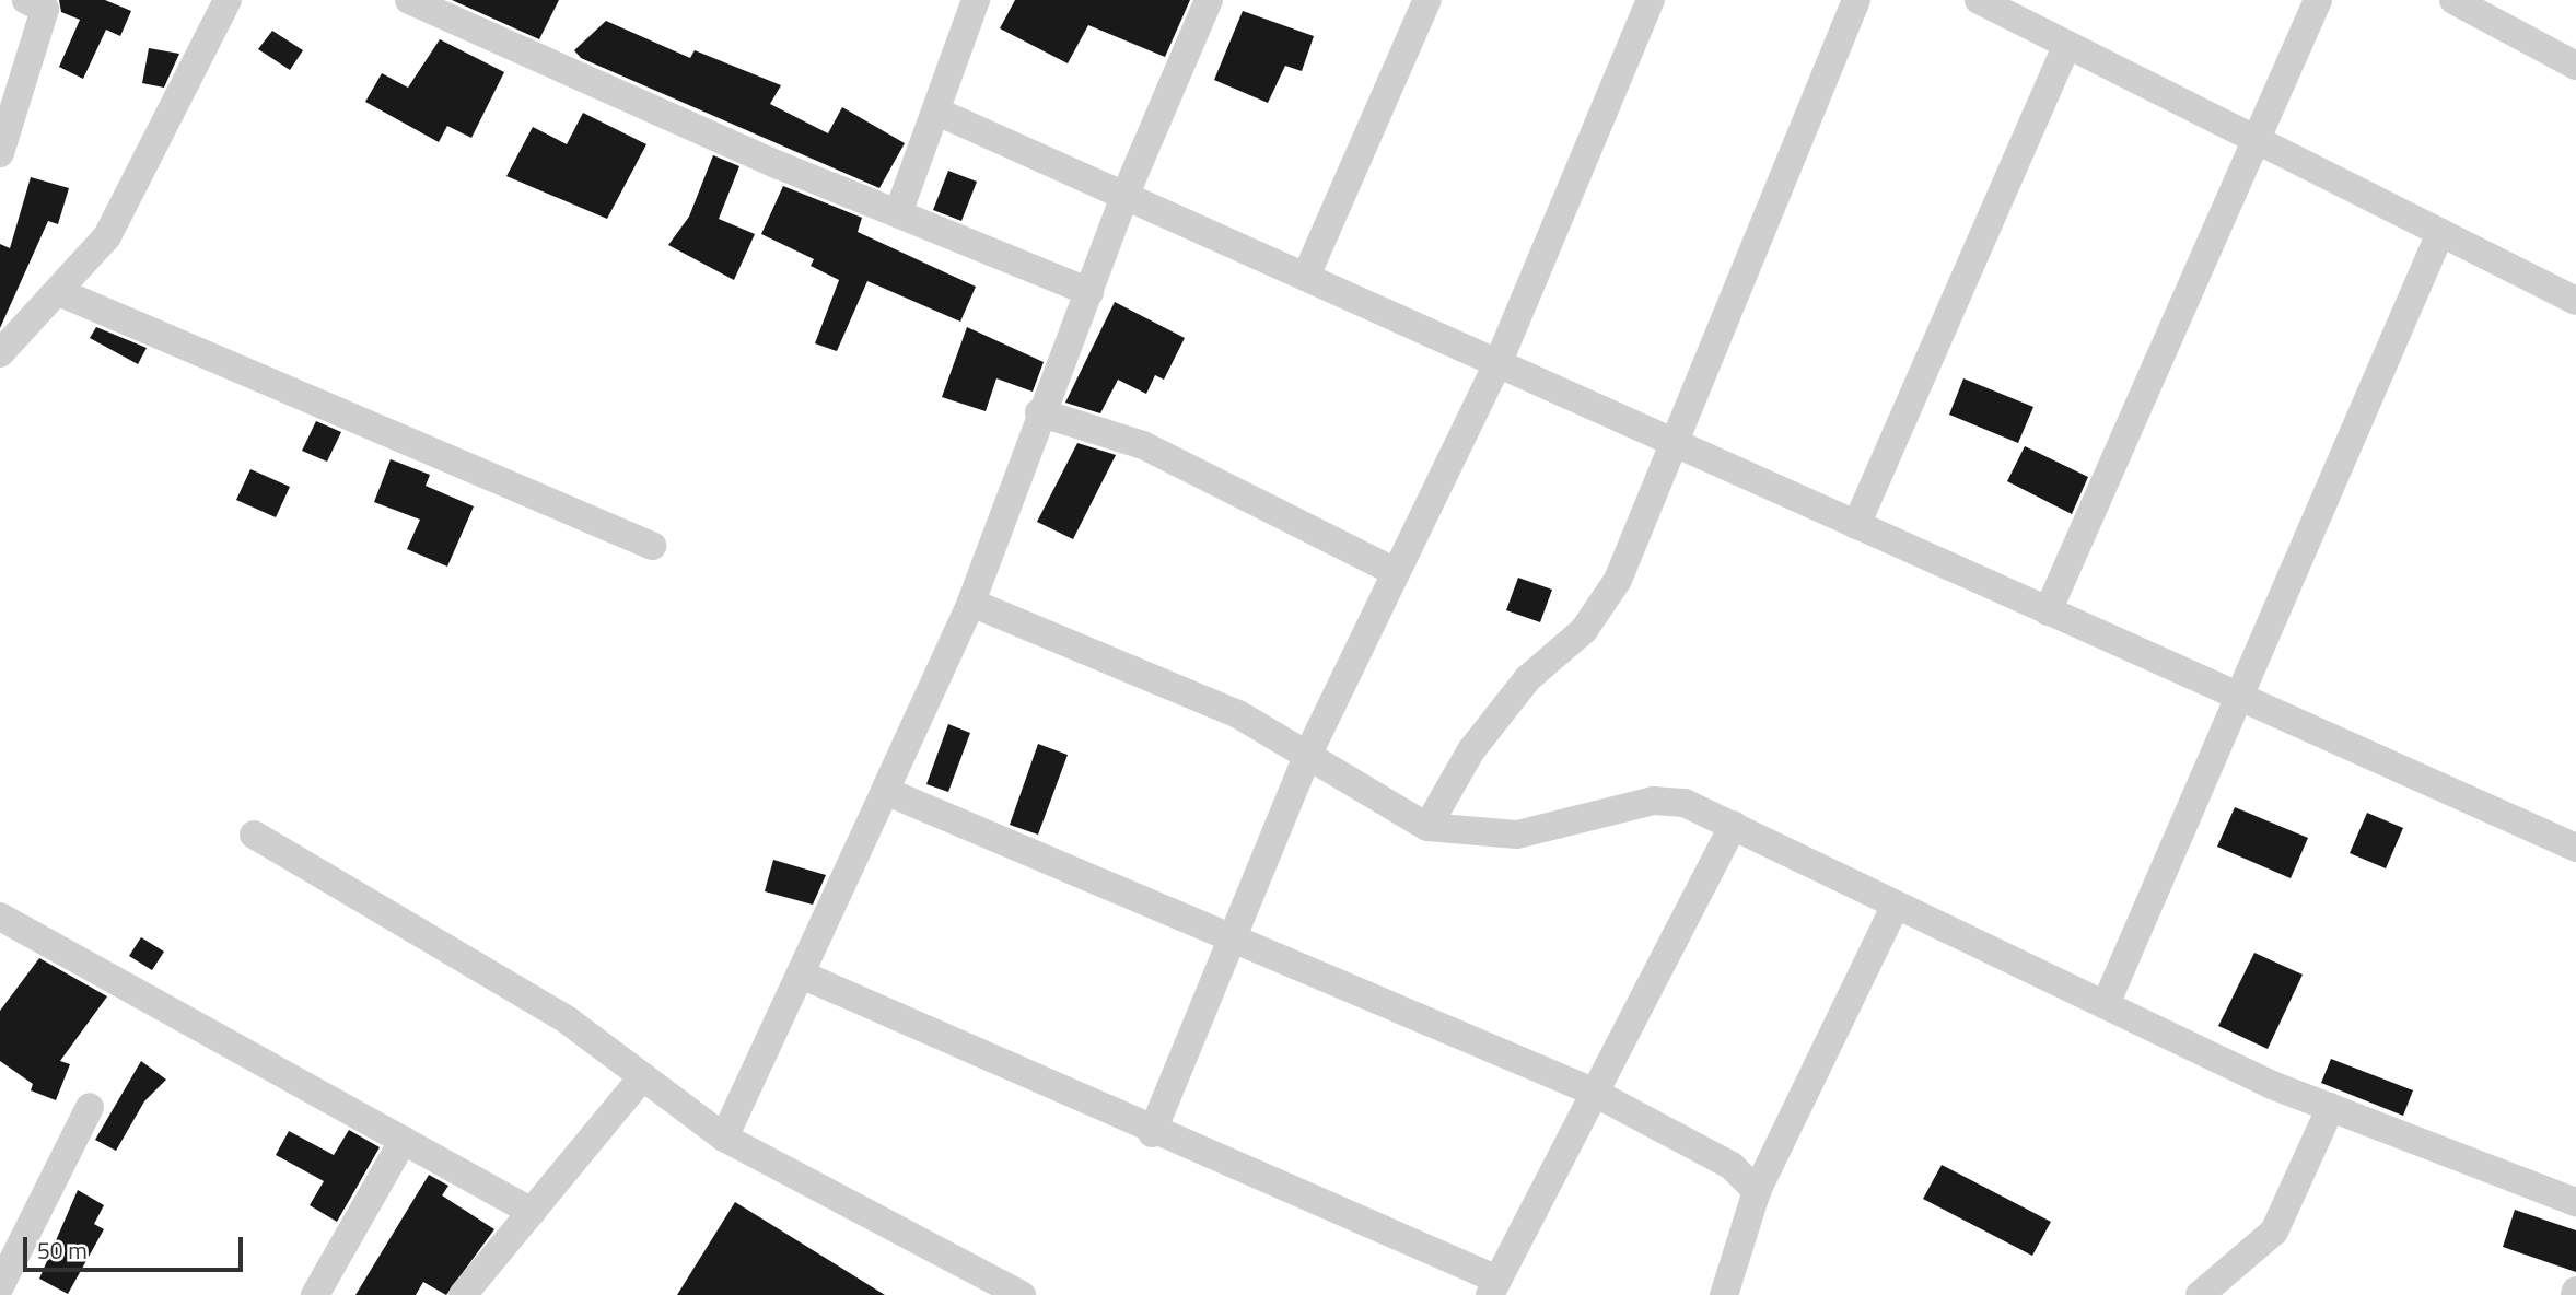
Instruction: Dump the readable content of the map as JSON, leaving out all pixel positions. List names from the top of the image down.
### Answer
{
  "scale_bar": "50 m"
}
